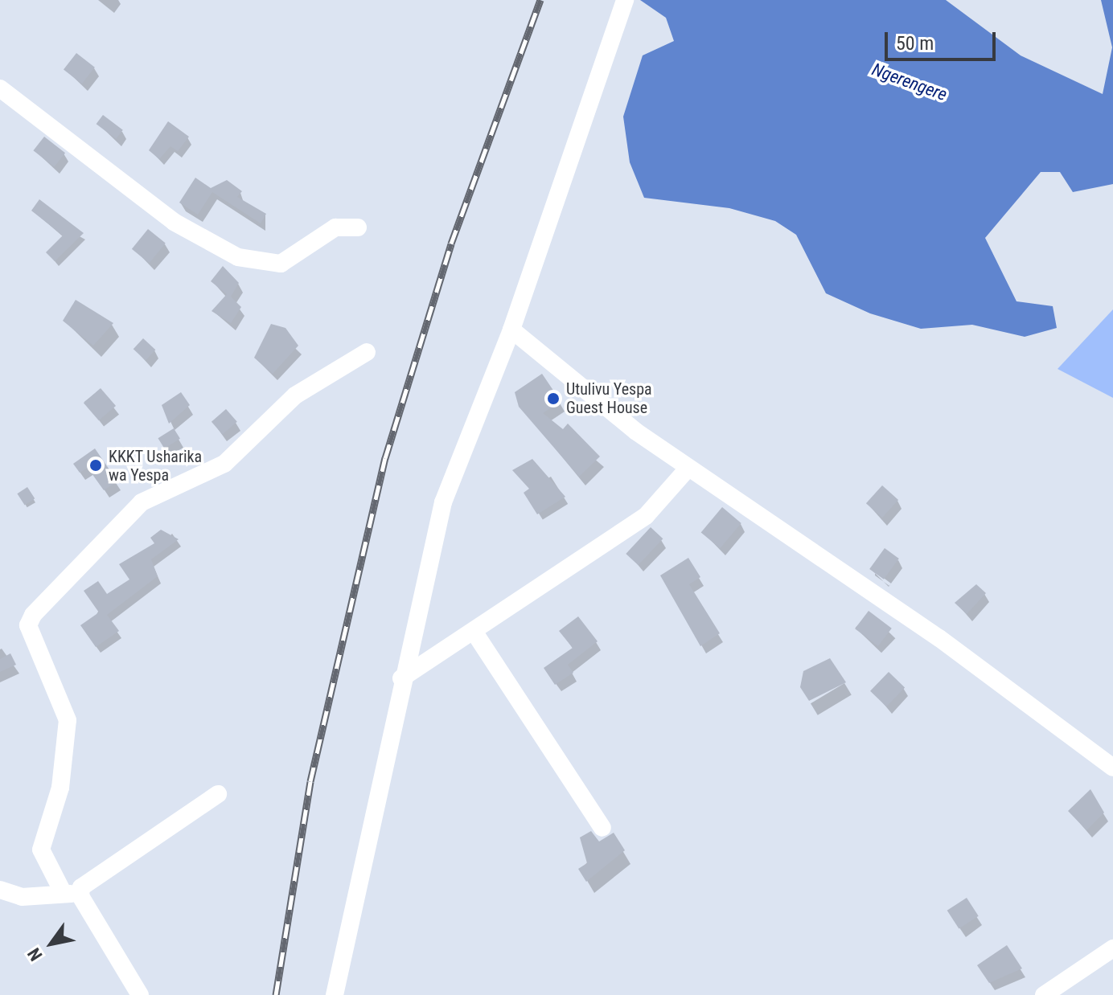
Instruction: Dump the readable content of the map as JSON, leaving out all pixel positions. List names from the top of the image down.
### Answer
{
  "water": ["Ngerengere"],
  "places": ["Utulivu Yespa Guest House", "KKKT Usharika wa Yespa"],
  "scale_bar": "50 m",
  "north": "bottom left"
}
